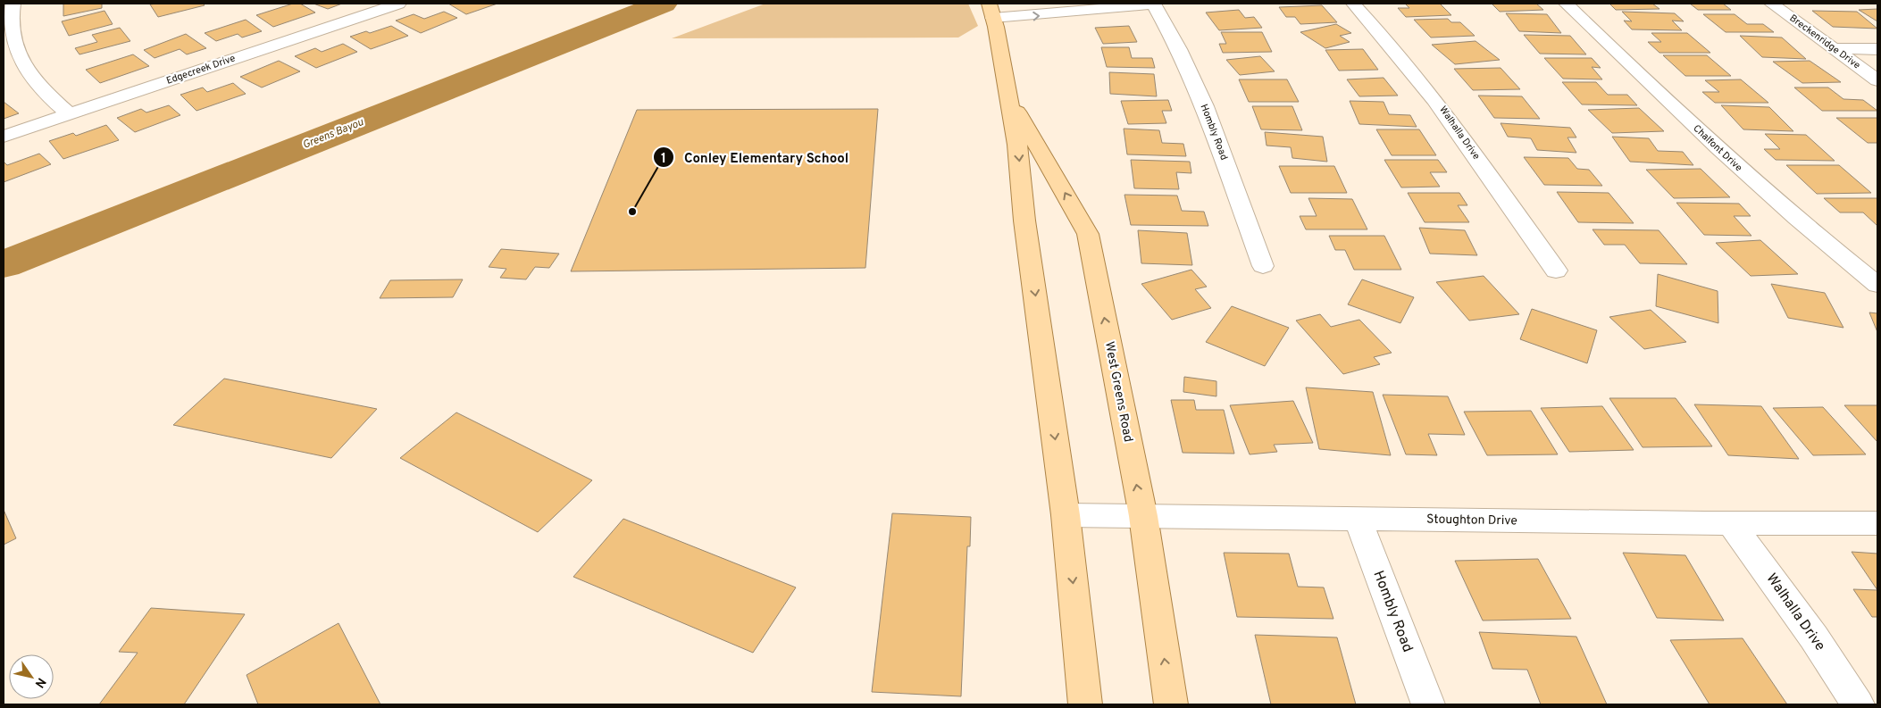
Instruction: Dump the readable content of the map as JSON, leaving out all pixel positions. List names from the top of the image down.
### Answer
{
  "streets": {
    "main road": ["West Greens Road"],
    "street": [
      "Breckenridge Drive",
      "Edgecreek Drive",
      "Hombly Road",
      "Walhalla Drive",
      "Chalfont Drive",
      "Stoughton Drive"
    ]
  },
  "crossings": [
    ["Hombly Road", "Stoughton Drive"],
    ["Walhalla Drive", "Stoughton Drive"],
    ["West Greens Road", "Stoughton Drive"]
  ],
  "water": ["Greens Bayou"],
  "places": ["Conley Elementary School"],
  "north": "bottom right"
}
